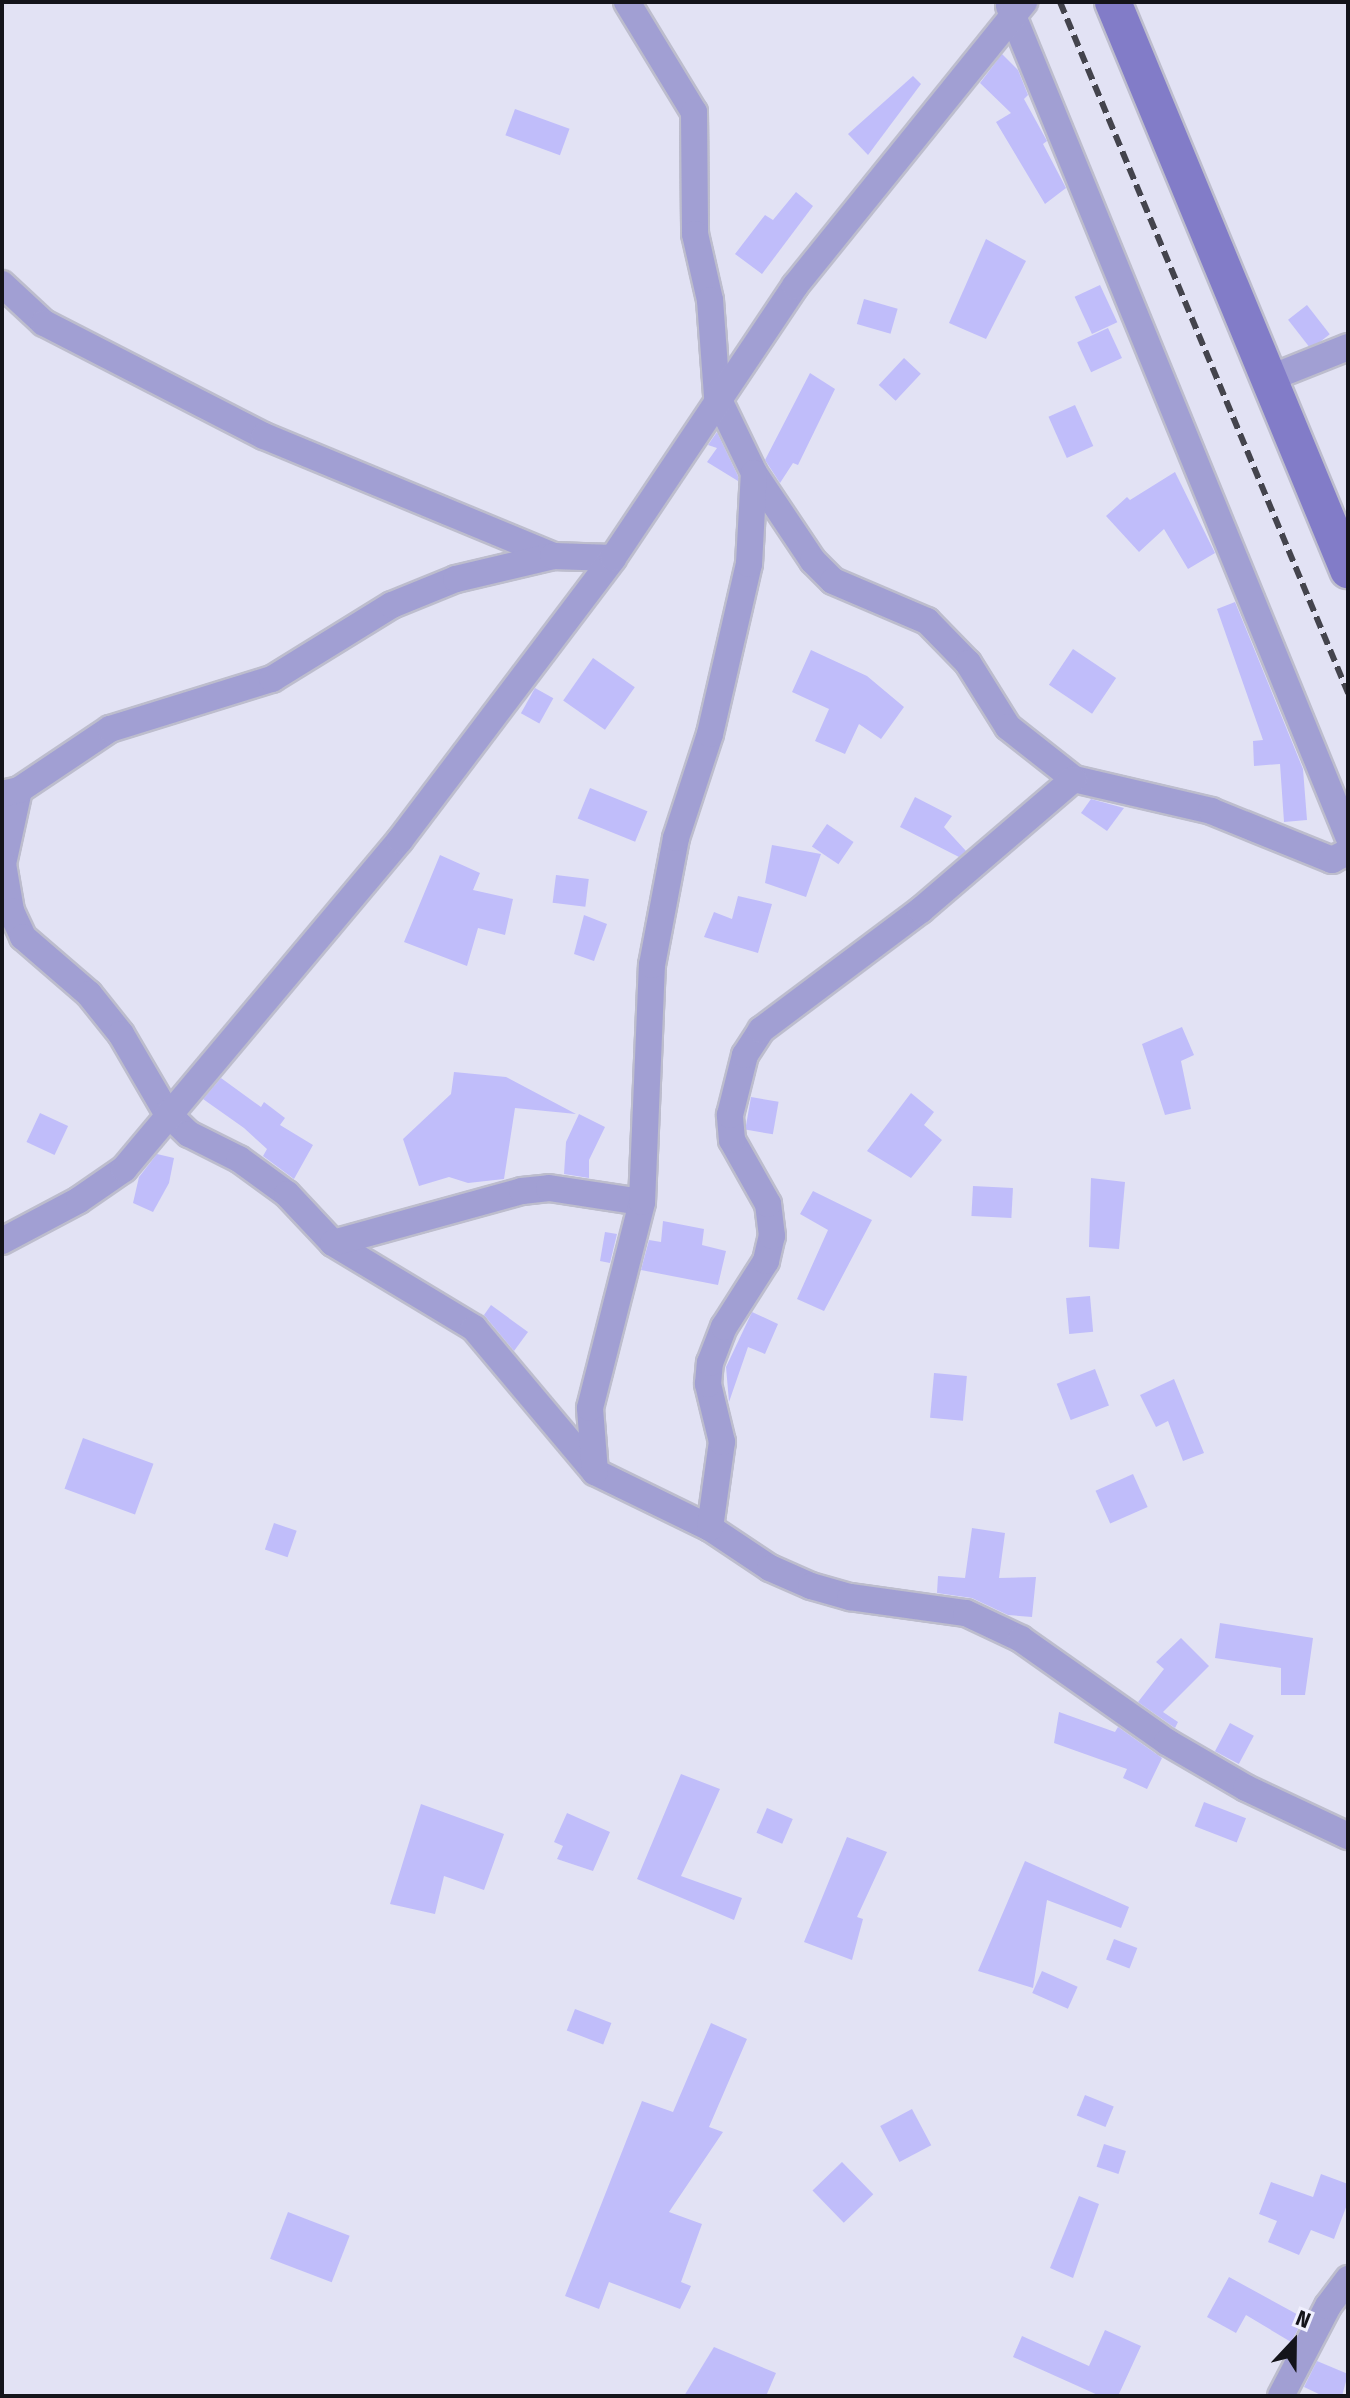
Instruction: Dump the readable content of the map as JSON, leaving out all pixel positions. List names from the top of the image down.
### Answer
{
  "north": "top"
}
